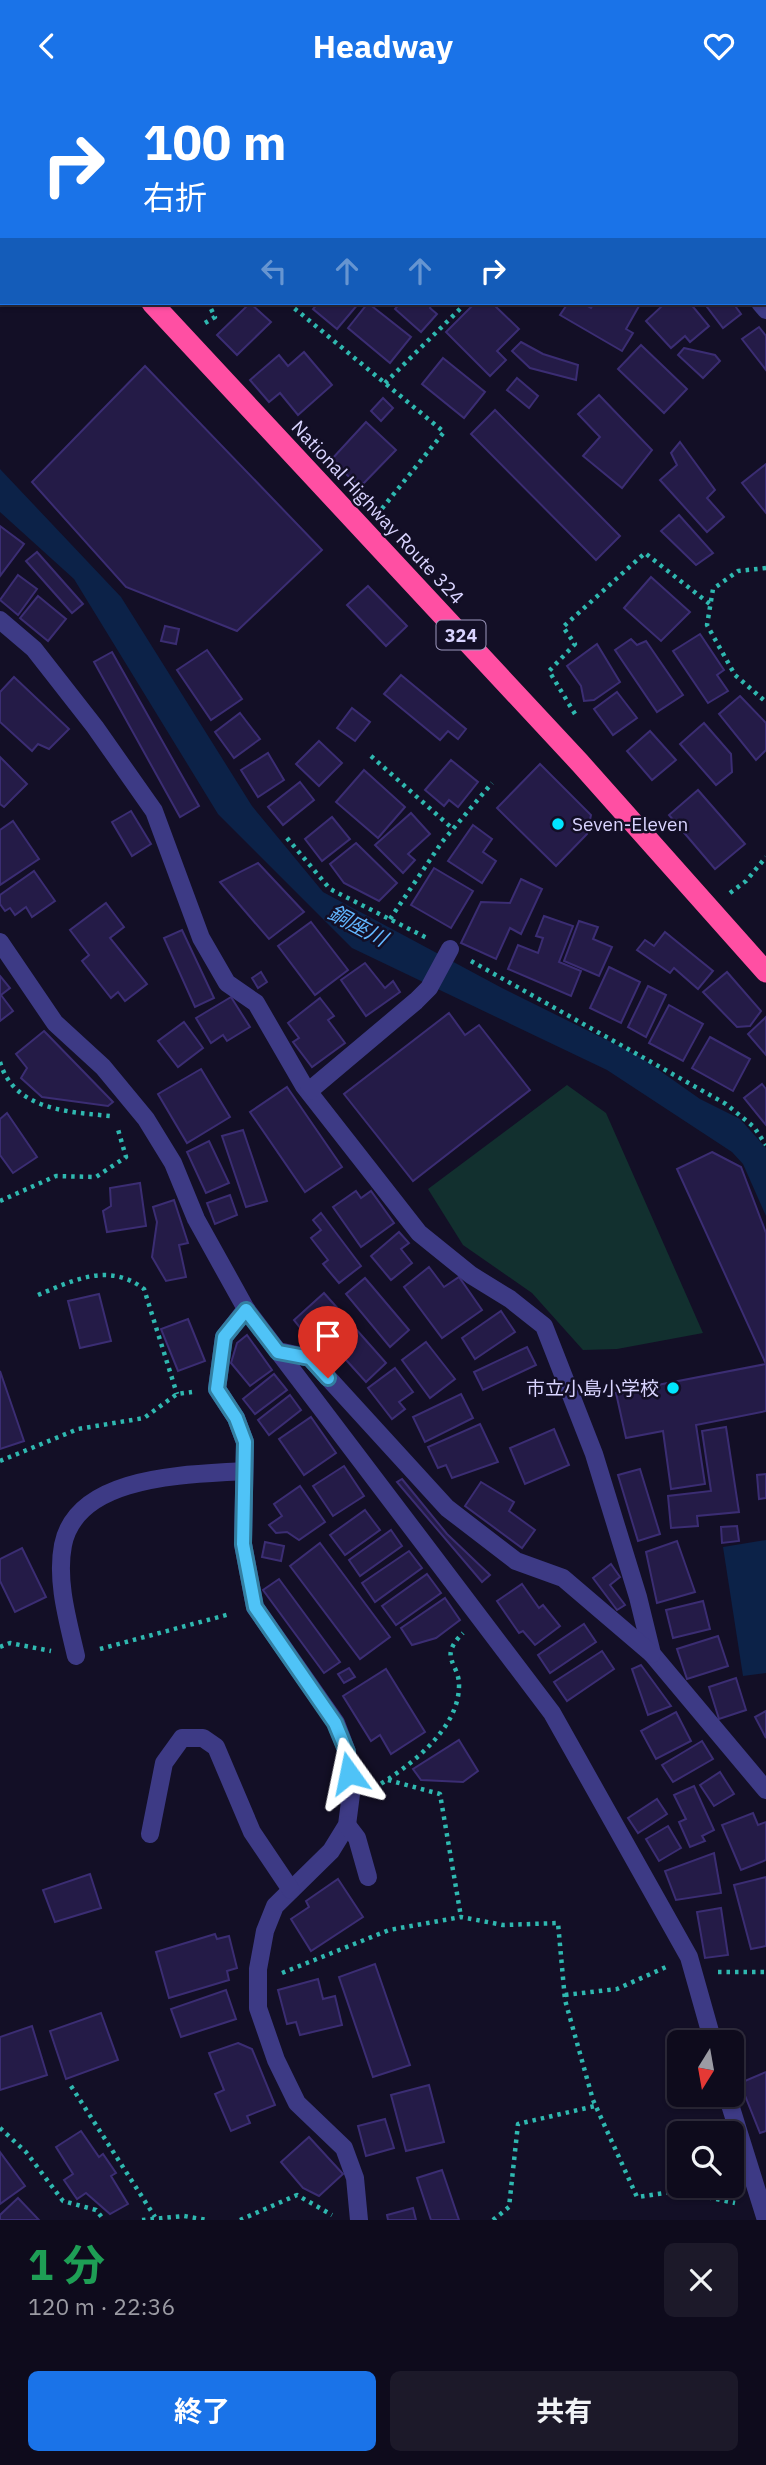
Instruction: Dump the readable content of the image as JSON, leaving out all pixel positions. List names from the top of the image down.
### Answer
{
  "streets": {
    "highway": ["National Highway Route 324", "324"]
  },
  "water": ["銅座川"],
  "places": ["Seven-Eleven", "市立小島小学校"],
  "north": "bottom",
  "page": {
    "header": "Headway",
    "turn": ["100 m", "右折"],
    "heading": ["1 分", "120 m · 22:36"],
    "buttons": ["終了", "共有"]
  }
}
